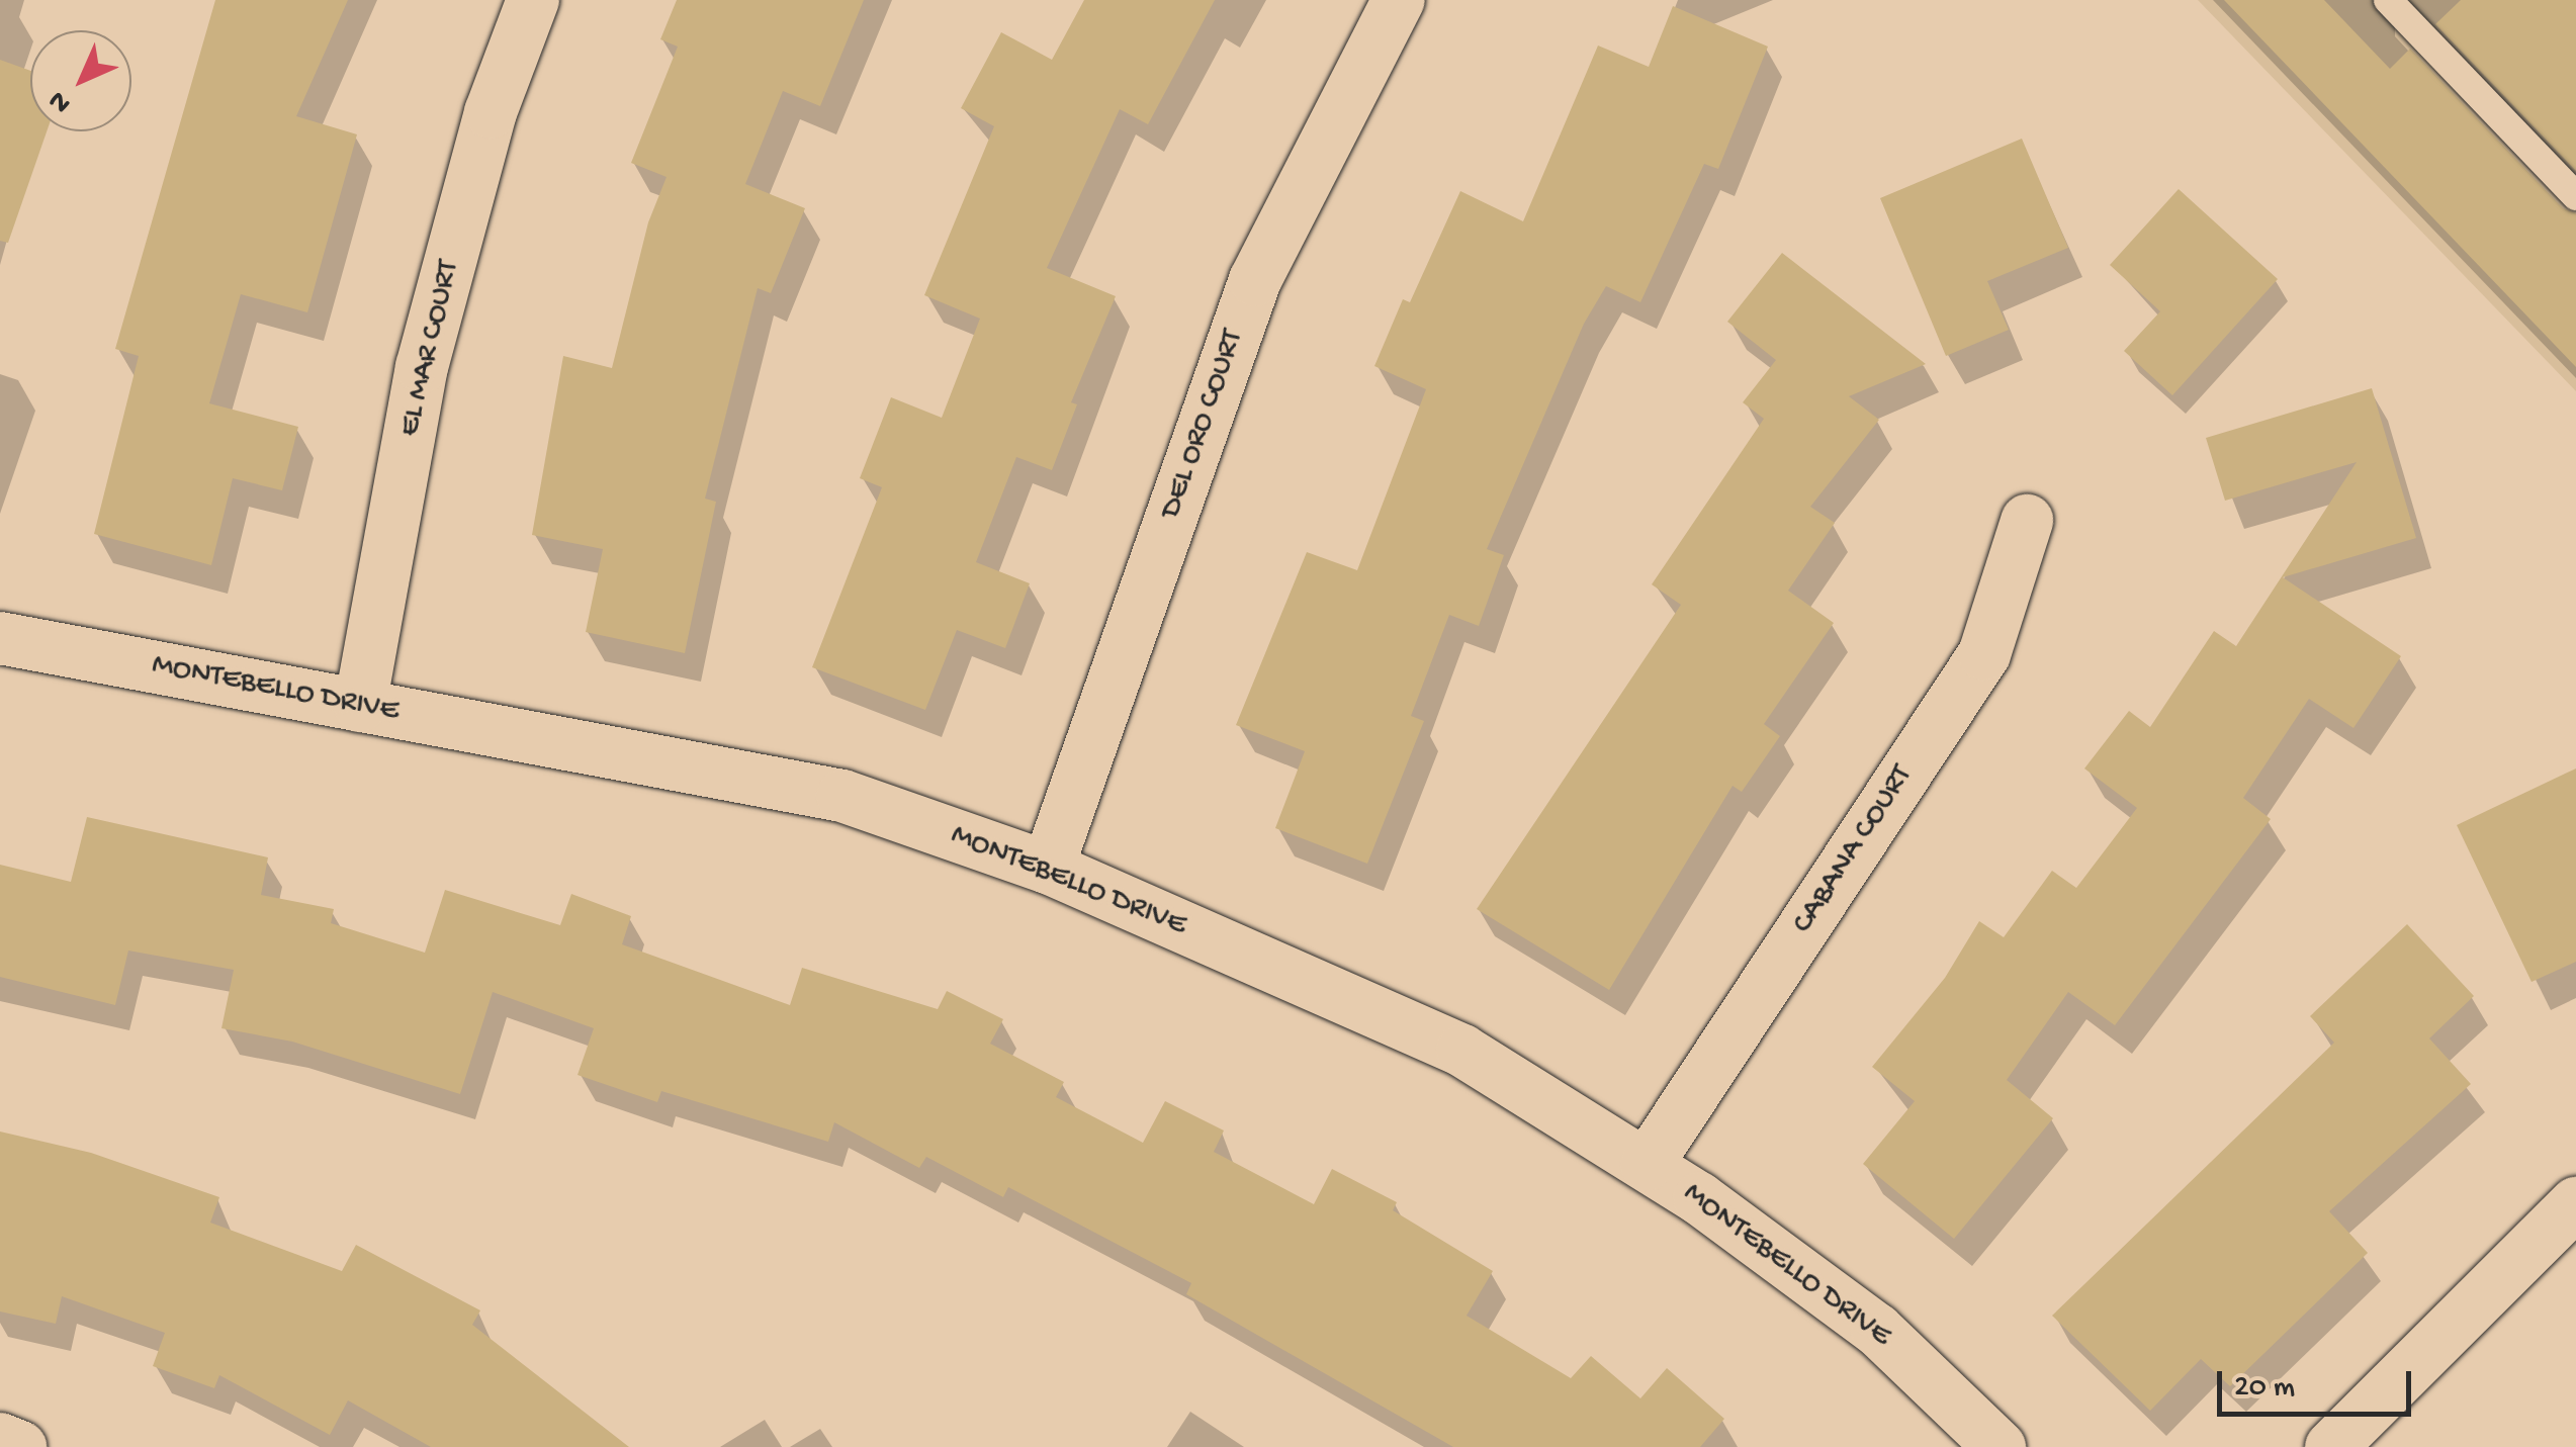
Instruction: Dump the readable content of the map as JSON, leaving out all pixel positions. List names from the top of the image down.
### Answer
{
  "streets": {
    "street": [
      "EL MAR COURT",
      "DEL ORO COURT",
      "MONTEBELLO DRIVE",
      "CABANA COURT"
    ]
  },
  "crossings": [
    ["EL MAR COURT", "MONTEBELLO DRIVE"],
    ["DEL ORO COURT", "MONTEBELLO DRIVE"],
    ["MONTEBELLO DRIVE", "CABANA COURT"]
  ],
  "scale_bar": "20 m",
  "north": "bottom left"
}
